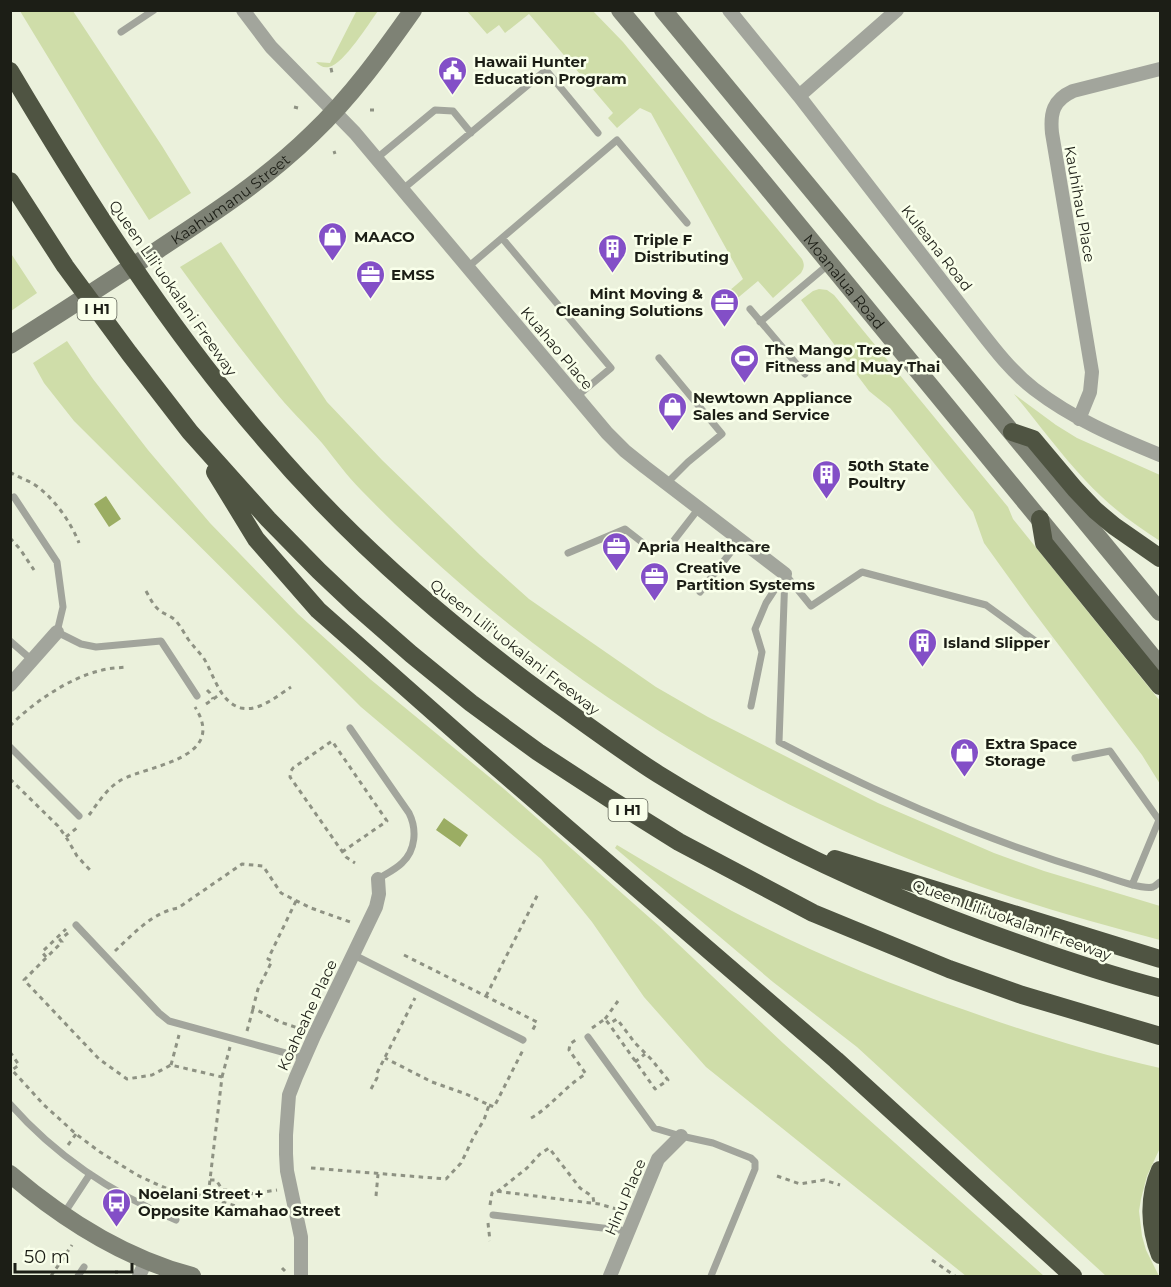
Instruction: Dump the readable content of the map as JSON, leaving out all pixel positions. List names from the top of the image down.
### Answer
{
  "streets": {
    "highway": ["Queen Liliʻuokalani Freeway", "I H1"],
    "main road": ["Kaahumanu Street", "Moanalua Road"],
    "street": [
      "Kauhihau Place",
      "Kuleana Road",
      "Kuahao Place",
      "Koaheahe Place",
      "Hinu Place"
    ]
  },
  "crossings": [
    ["Kaahumanu Street", "Kuahao Place"],
    ["Kauhihau Place", "Kuleana Road"]
  ],
  "places": {
    "public building": ["Hawaii Hunter Education Program"],
    "shop": ["MAACO", "Newtown Appliance Sales and Service", "Extra Space Storage"],
    "building": ["Triple F Distributing", "50th State Poultry", "Island Slipper"],
    "office": [
      "EMSS",
      "Mint Moving & Cleaning Solutions",
      "Apria Healthcare",
      "Creative Partition Systems"
    ],
    "sports": ["The Mango Tree Fitness and Muay Thai"],
    "bus stop": ["Noelani Street + Opposite Kamahao Street"]
  },
  "scale_bar": "50 m"
}
